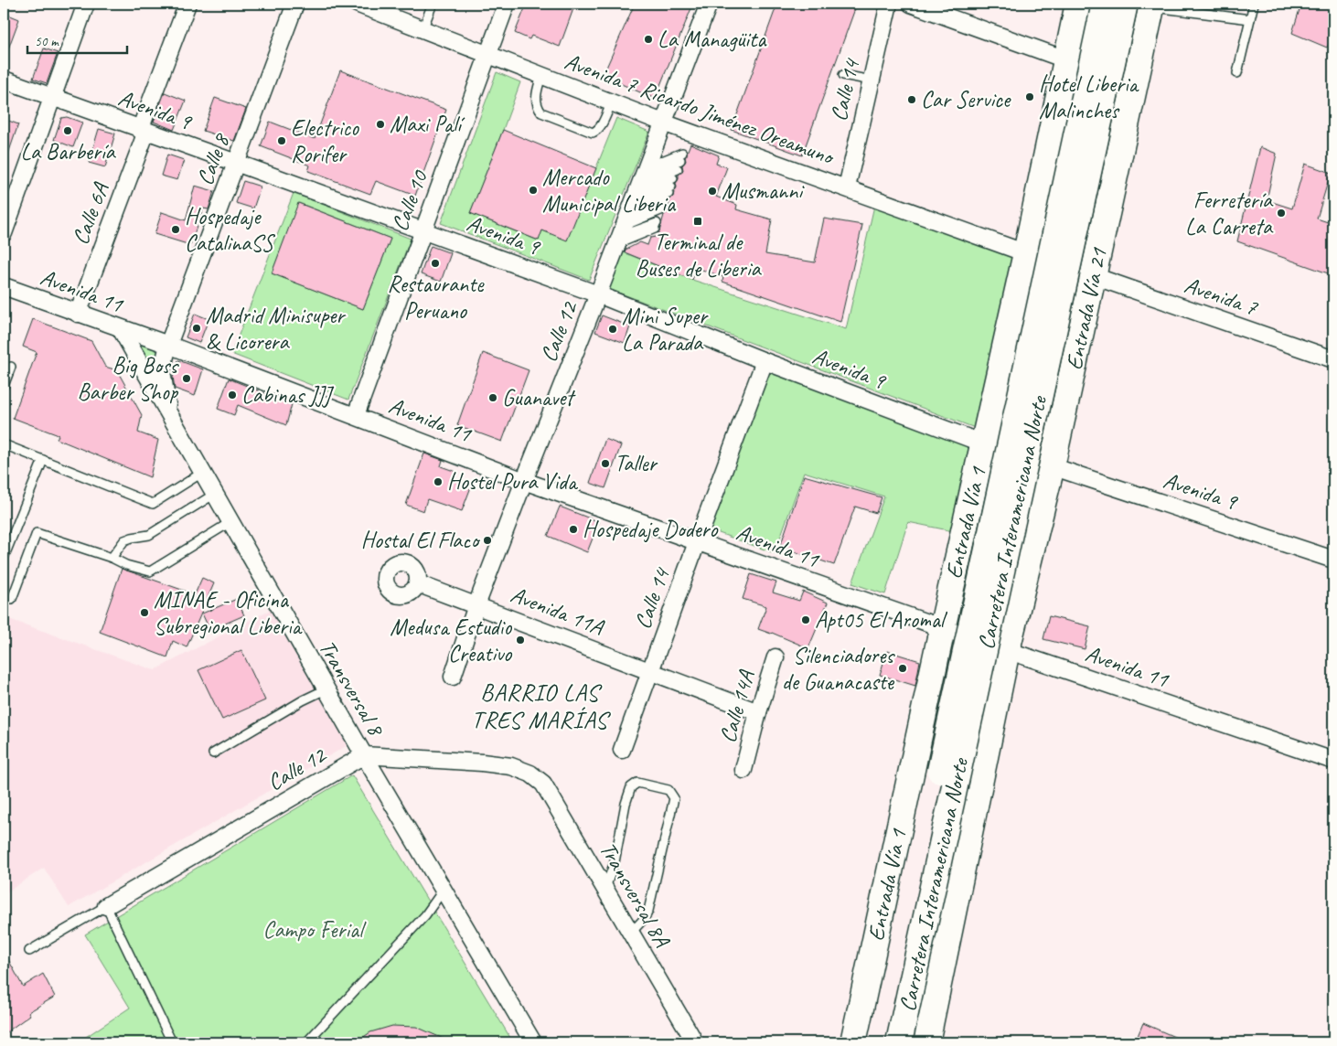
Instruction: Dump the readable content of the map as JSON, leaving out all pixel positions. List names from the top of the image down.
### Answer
{
  "streets": {
    "main road": ["Entrada Vía 21", "Entrada Vía 1", "Carretera Interamericana Norte"],
    "street": [
      "Calle 14",
      "Avenida 7 Ricardo Jiménez Oreamuno",
      "Avenida 9",
      "Calle 8",
      "Calle 10",
      "Calle 6A",
      "Avenida 11",
      "Avenida 7",
      "Calle 12",
      "Avenida 11A",
      "Transversal 8",
      "Calle 14A",
      "Transversal 8A"
    ]
  },
  "crossings": [
    ["Calle 14", "Avenida 7 Ricardo Jiménez Oreamuno"],
    ["Calle 14", "Avenida 9"],
    ["Calle 14", "Avenida 11"],
    ["Calle 14", "Avenida 11A"],
    ["Avenida 7 Ricardo Jiménez Oreamuno", "Calle 10"],
    ["Avenida 7 Ricardo Jiménez Oreamuno", "Calle 12"],
    ["Avenida 7 Ricardo Jiménez Oreamuno", "Entrada Vía 1"],
    ["Avenida 9", "Calle 8"],
    ["Avenida 9", "Calle 10"],
    ["Avenida 9", "Calle 6A"],
    ["Avenida 9", "Entrada Vía 21"],
    ["Avenida 9", "Calle 12"],
    ["Avenida 9", "Entrada Vía 1"],
    ["Calle 8", "Avenida 11"],
    ["Calle 8", "Transversal 8"],
    ["Calle 10", "Avenida 11"],
    ["Calle 6A", "Avenida 11"],
    ["Avenida 11", "Entrada Vía 21"],
    ["Avenida 11", "Calle 12"],
    ["Avenida 11", "Entrada Vía 1"],
    ["Avenida 11", "Transversal 8"],
    ["Avenida 7", "Entrada Vía 21"],
    ["Calle 12", "Avenida 11A"],
    ["Calle 12", "Transversal 8"],
    ["Calle 12", "Transversal 8A"],
    ["Avenida 11A", "Calle 14A"],
    ["Transversal 8", "Transversal 8A"]
  ],
  "districts": ["BARRIO LAS TRES MARÍAS"],
  "parks": ["Campo Ferial"],
  "places": {
    "other": [
      "La Managüita",
      "Hotel Liberia Malinches",
      "Car Service",
      "Maxi Palí",
      "La Barbería",
      "Electrico Rorifer",
      "Mercado Municipal Liberia",
      "Musmanni",
      "Ferretería La Carreta",
      "Hospedaje CatalinaSS",
      "Restaurante Peruano",
      "Madrid Minisuper & Licorera",
      "Mini Super La Parada",
      "Big Boss Barber Shop",
      "Cabinas JJJ",
      "Guanavet",
      "Taller",
      "Hostel Pura Vida",
      "Hospedaje Dodero",
      "Hostal El Flaco",
      "MINAE - Oficina Subregional Liberia",
      "Apt05 El Aromal",
      "Medusa Estudio Creativo",
      "Silenciadores de Guanacaste"
    ],
    "transit": ["Terminal de Buses de Liberia"]
  },
  "scale_bar": "50 m"
}
